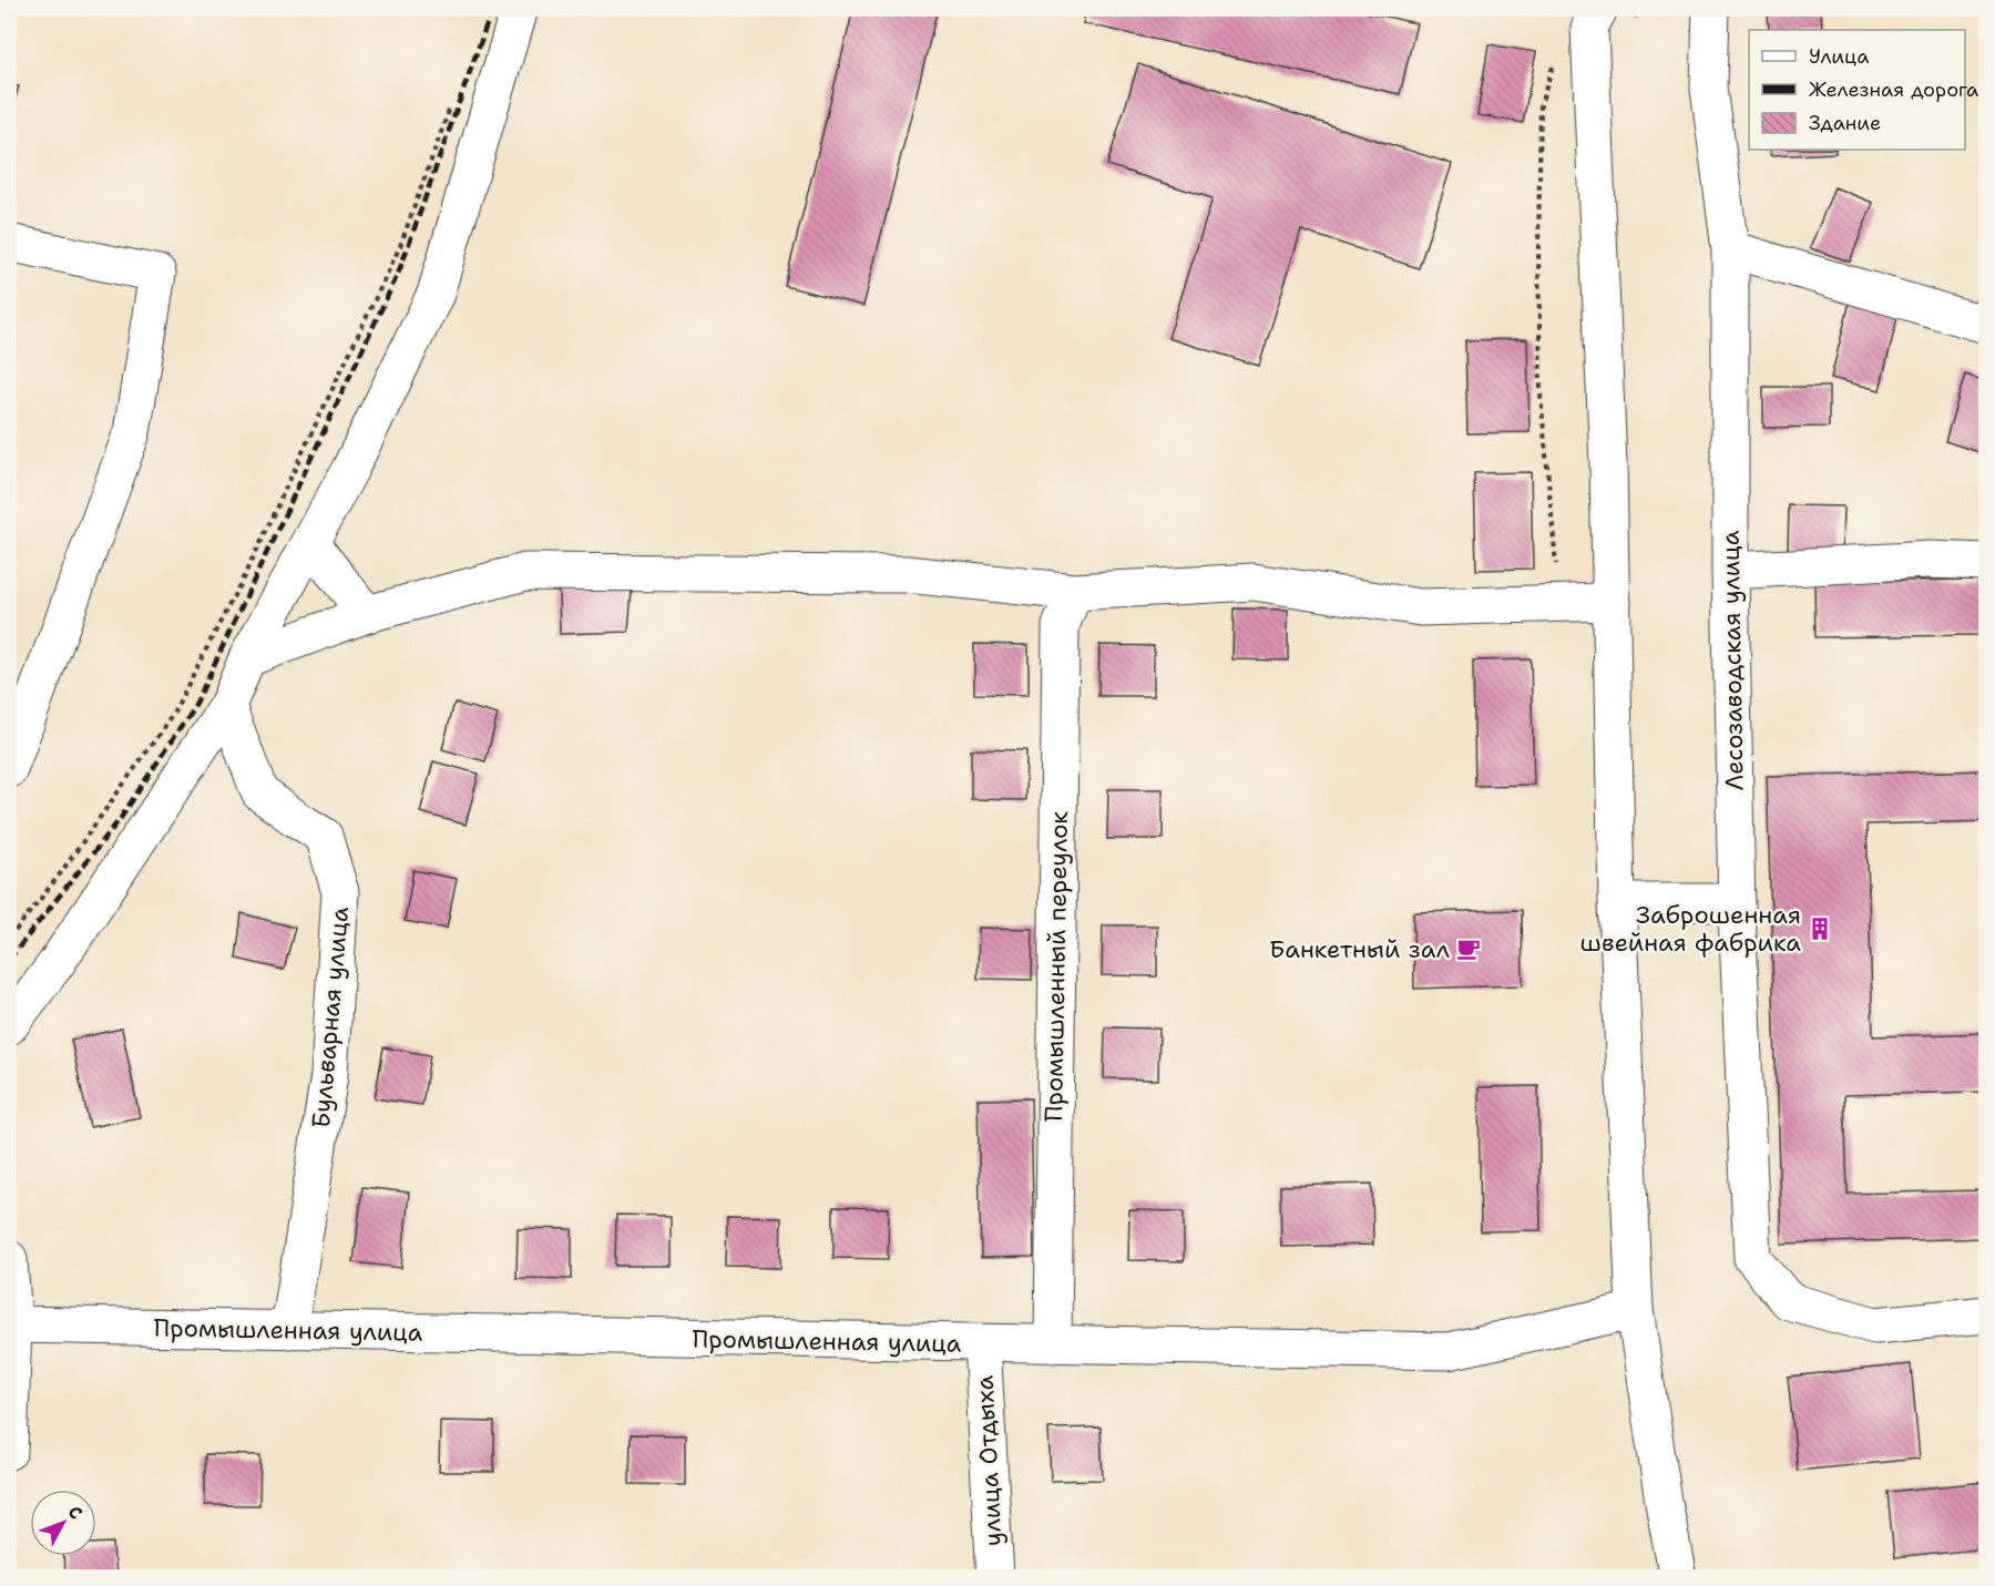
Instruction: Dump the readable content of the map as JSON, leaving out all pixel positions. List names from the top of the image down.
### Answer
{
  "streets": {
    "street": [
      "Лесозаводская улица",
      "Промышленный переулок",
      "Бульварная улица",
      "Промышленная улица",
      "улица Отдыха"
    ]
  },
  "crossings": [
    ["Промышленный переулок", "Промышленная улица"],
    ["Бульварная улица", "Промышленная улица"],
    ["Промышленная улица", "улица Отдыха"]
  ],
  "places": {
    "building": ["Заброшенная швейная фабрика"],
    "cafe": ["Банкетный зал"]
  },
  "legend": ["Улица", "Железная дорога", "Здание"],
  "north": "top right"
}
